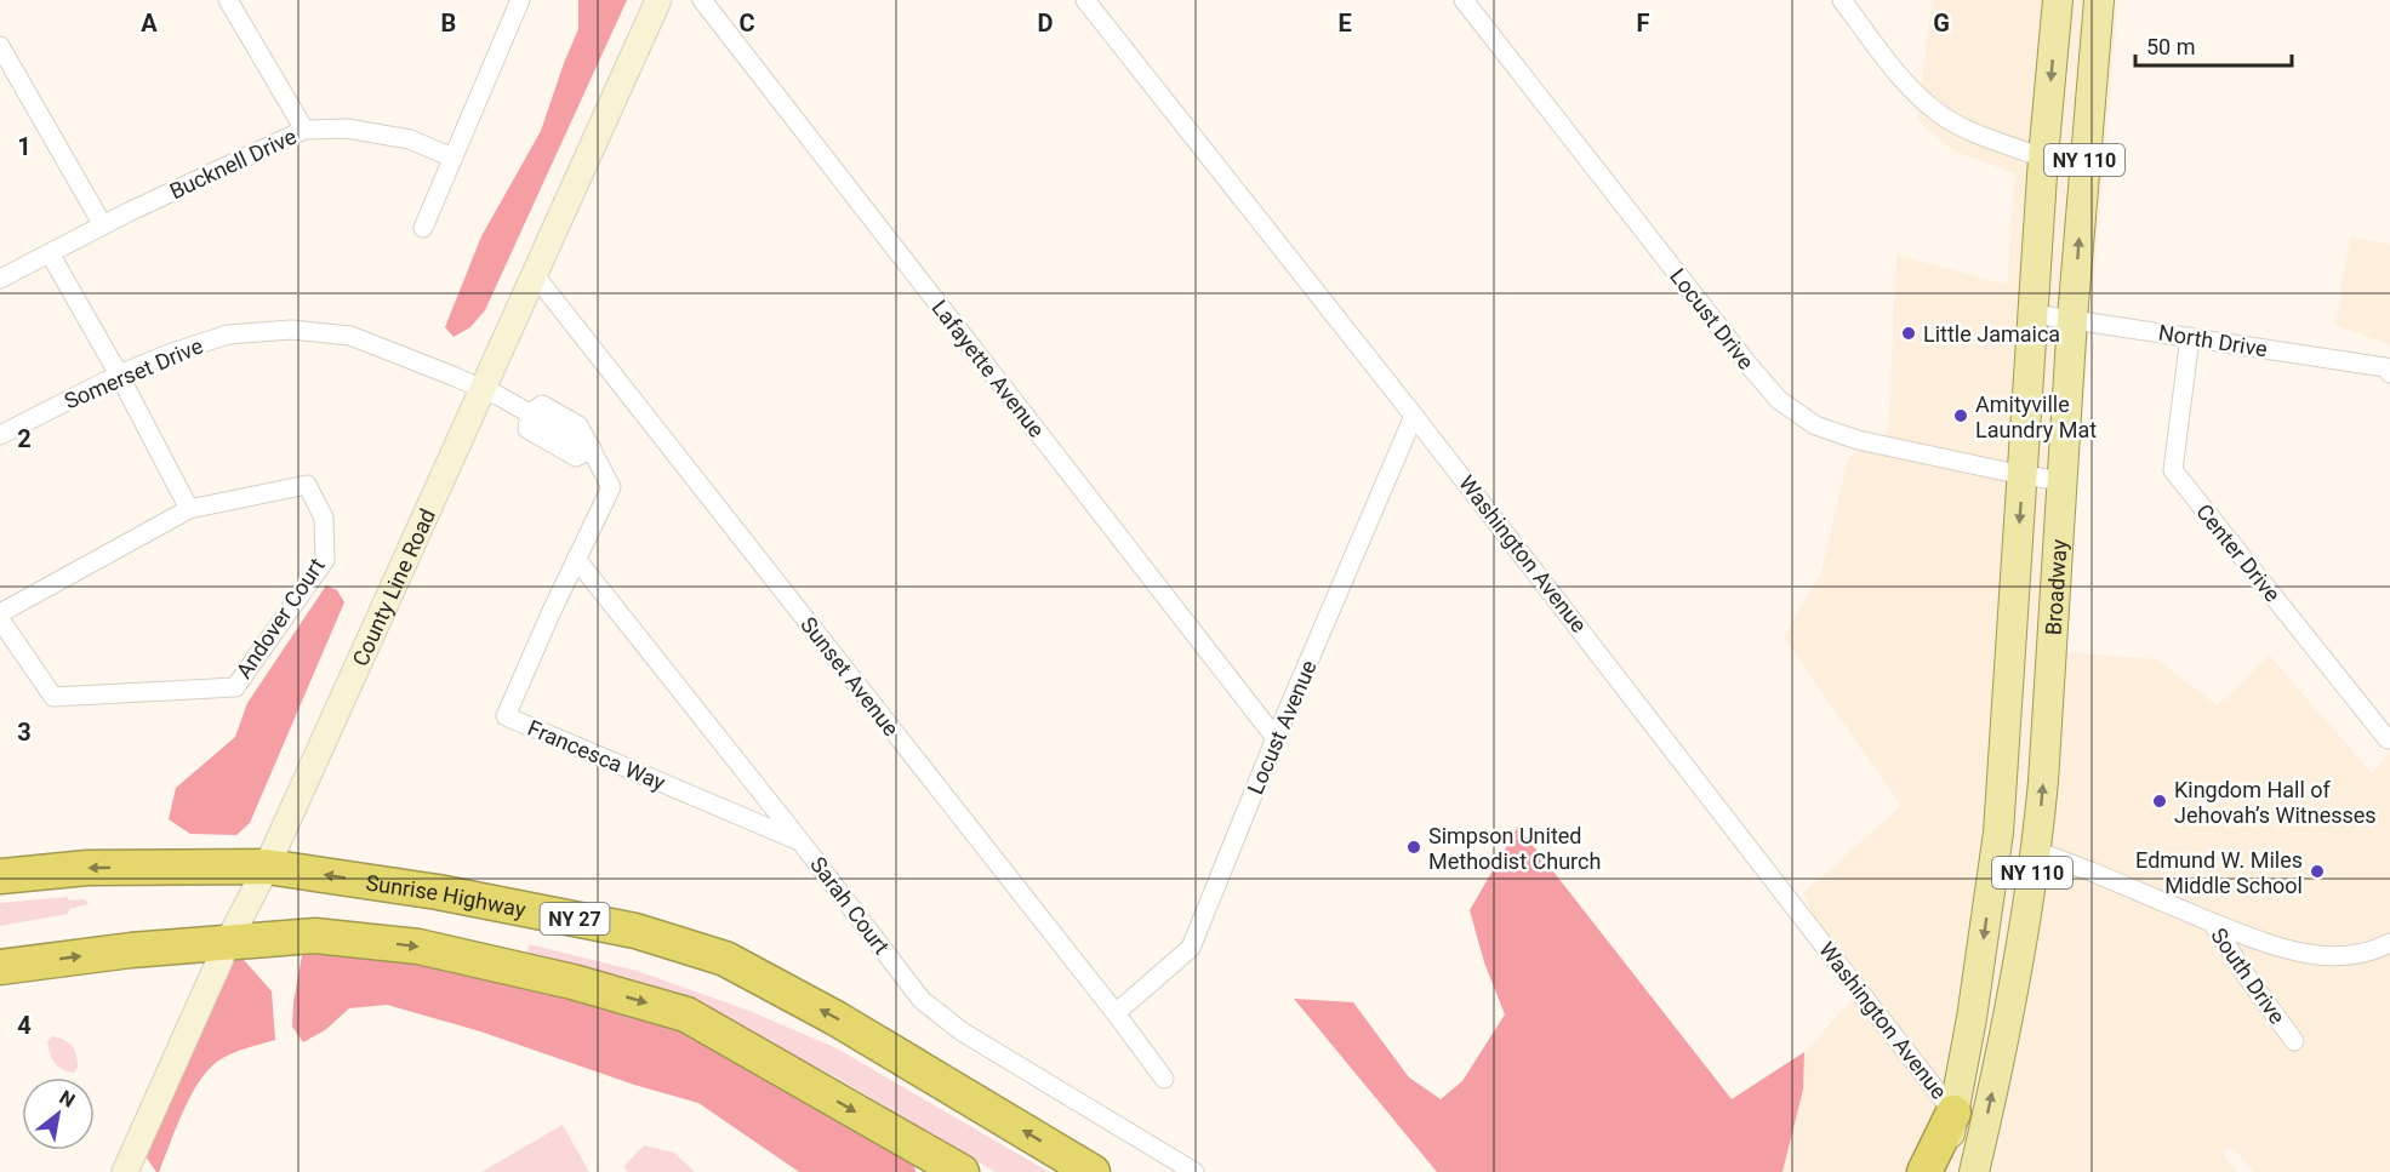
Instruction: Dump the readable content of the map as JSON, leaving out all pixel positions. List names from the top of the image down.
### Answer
{
  "streets": {
    "highway": ["Sunrise Highway", "NY 27"],
    "main road": ["NY 110", "County Line Road", "Broadway"],
    "street": [
      "Bucknell Drive",
      "Locust Drive",
      "North Drive",
      "Lafayette Avenue",
      "Somerset Drive",
      "Center Drive",
      "Washington Avenue",
      "Andover Court",
      "Sunset Avenue",
      "Locust Avenue",
      "Francesca Way",
      "Sarah Court",
      "South Drive"
    ]
  },
  "crossings": [
    ["Locust Drive", "Broadway"],
    ["North Drive", "Center Drive"],
    ["North Drive", "Broadway"],
    ["Lafayette Avenue", "Locust Avenue"],
    ["Somerset Drive", "County Line Road"],
    ["Somerset Drive", "Francesca Way"],
    ["Washington Avenue", "Broadway"],
    ["Washington Avenue", "Locust Avenue"],
    ["County Line Road", "Sunset Avenue"],
    ["County Line Road", "Francesca Way"],
    ["County Line Road", "Sunrise Highway"],
    ["Broadway", "South Drive"],
    ["Sunset Avenue", "Locust Avenue"],
    ["Francesca Way", "Sarah Court"]
  ],
  "places": [
    "Little Jamaica",
    "Amityville Laundry Mat",
    "Kingdom Hall of Jehovah’s Witnesses",
    "Simpson United Methodist Church",
    "Edmund W. Miles Middle School"
  ],
  "scale_bar": "50 m",
  "north": "top right",
  "grid": {
    "columns": [
      "A",
      "B",
      "C",
      "D",
      "E",
      "F",
      "G"
    ],
    "rows": [
      "1",
      "2",
      "3",
      "4"
    ]
  }
}
